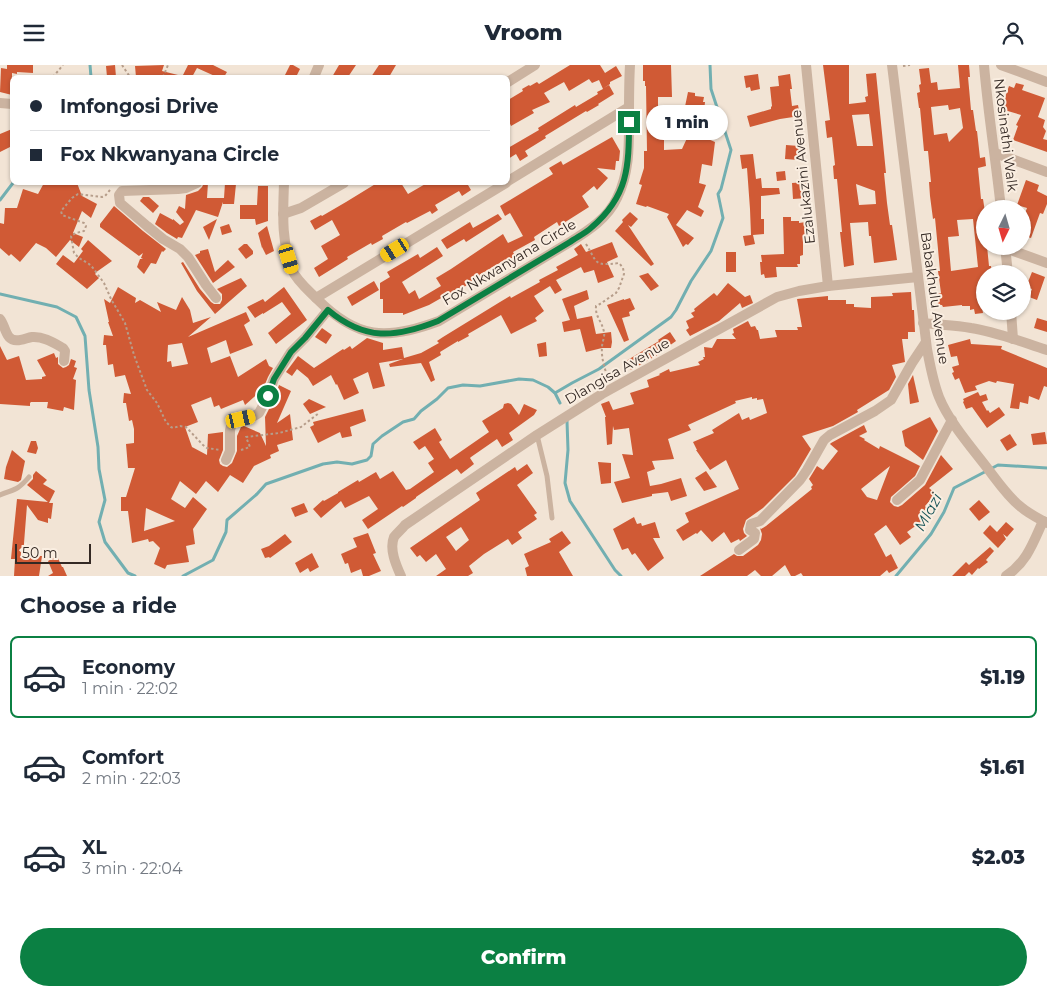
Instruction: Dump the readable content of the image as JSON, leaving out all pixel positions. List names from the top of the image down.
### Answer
{
  "streets": {
    "street": [
      "Nkosinathi Walk",
      "Ezalukazini Avenue",
      "Fox Nkwanyana Circle",
      "Babakhulu Avenue",
      "Dlangisa Avenue"
    ]
  },
  "crossings": [
    ["Ezalukazini Avenue", "Dlangisa Avenue"],
    ["Babakhulu Avenue", "Dlangisa Avenue"]
  ],
  "water": ["Mlazi"],
  "scale_bar": "50 m",
  "north": "bottom",
  "page": {
    "header": "Vroom",
    "banner": ["Imfongosi Drive", "Fox Nkwanyana Circle"],
    "bubble": "1 min",
    "scale": "50 m",
    "heading": "Choose a ride",
    "list": [
      {
        "name": "Economy",
        "note": "1 min · 22:02",
        "value": "$1.19"
      },
      {
        "name": "Comfort",
        "note": "2 min · 22:03",
        "value": "$1.61"
      },
      {
        "name": "XL",
        "note": "3 min · 22:04",
        "value": "$2.03"
      }
    ],
    "buttons": "Confirm"
  }
}
